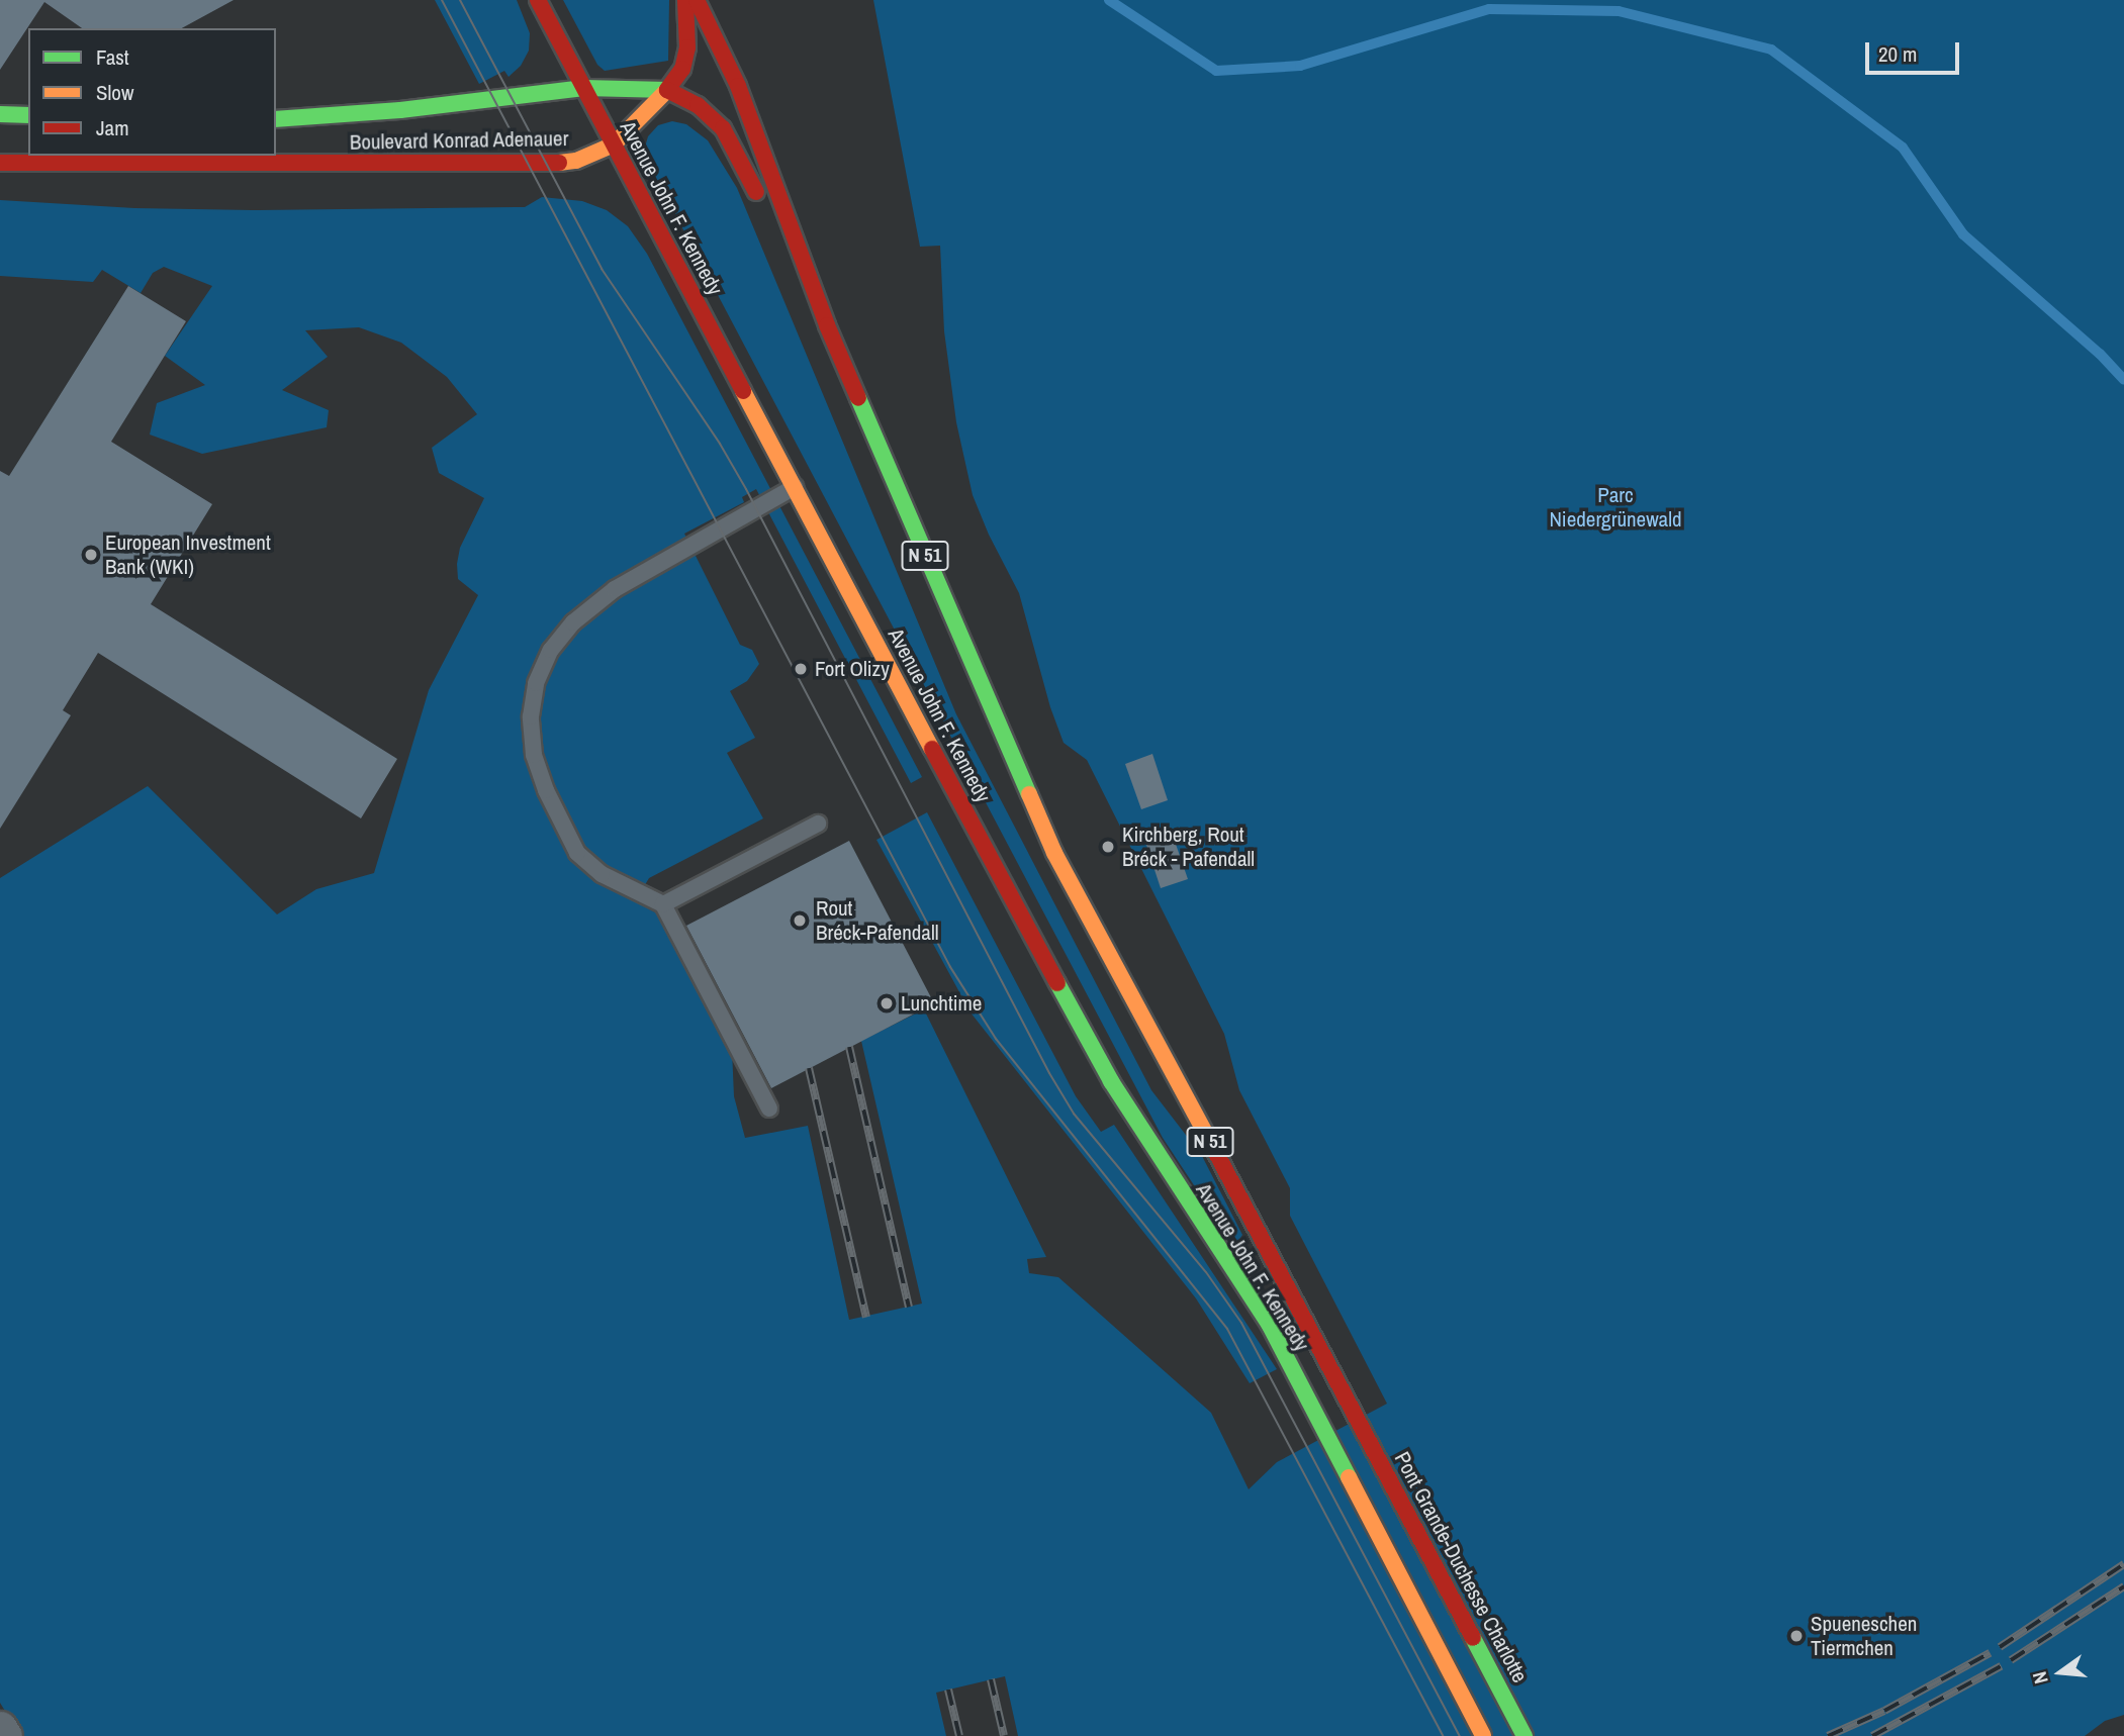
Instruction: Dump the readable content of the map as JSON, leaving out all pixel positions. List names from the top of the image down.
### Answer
{
  "streets": {
    "main road": [
      "Boulevard Konrad Adenauer",
      "Avenue John F. Kennedy",
      "N 51",
      "Pont Grande-Duchesse Charlotte"
    ]
  },
  "crossings": [
    ["Boulevard Konrad Adenauer", "Avenue John F. Kennedy"],
    ["Boulevard Konrad Adenauer", "N 51"],
    ["Avenue John F. Kennedy", "N 51"],
    ["Avenue John F. Kennedy", "Pont Grande-Duchesse Charlotte"]
  ],
  "parks": ["Parc Niedergrünewald"],
  "places": [
    "European Investment Bank (WKI)",
    "Fort Olizy",
    "Kirchberg, Rout Bréck - Pafendall",
    "Rout Bréck-Pafendall",
    "Lunchtime",
    "Spueneschen Tiermchen"
  ],
  "legend": ["Fast", "Slow", "Jam"],
  "scale_bar": "20 m",
  "north": "left"
}
